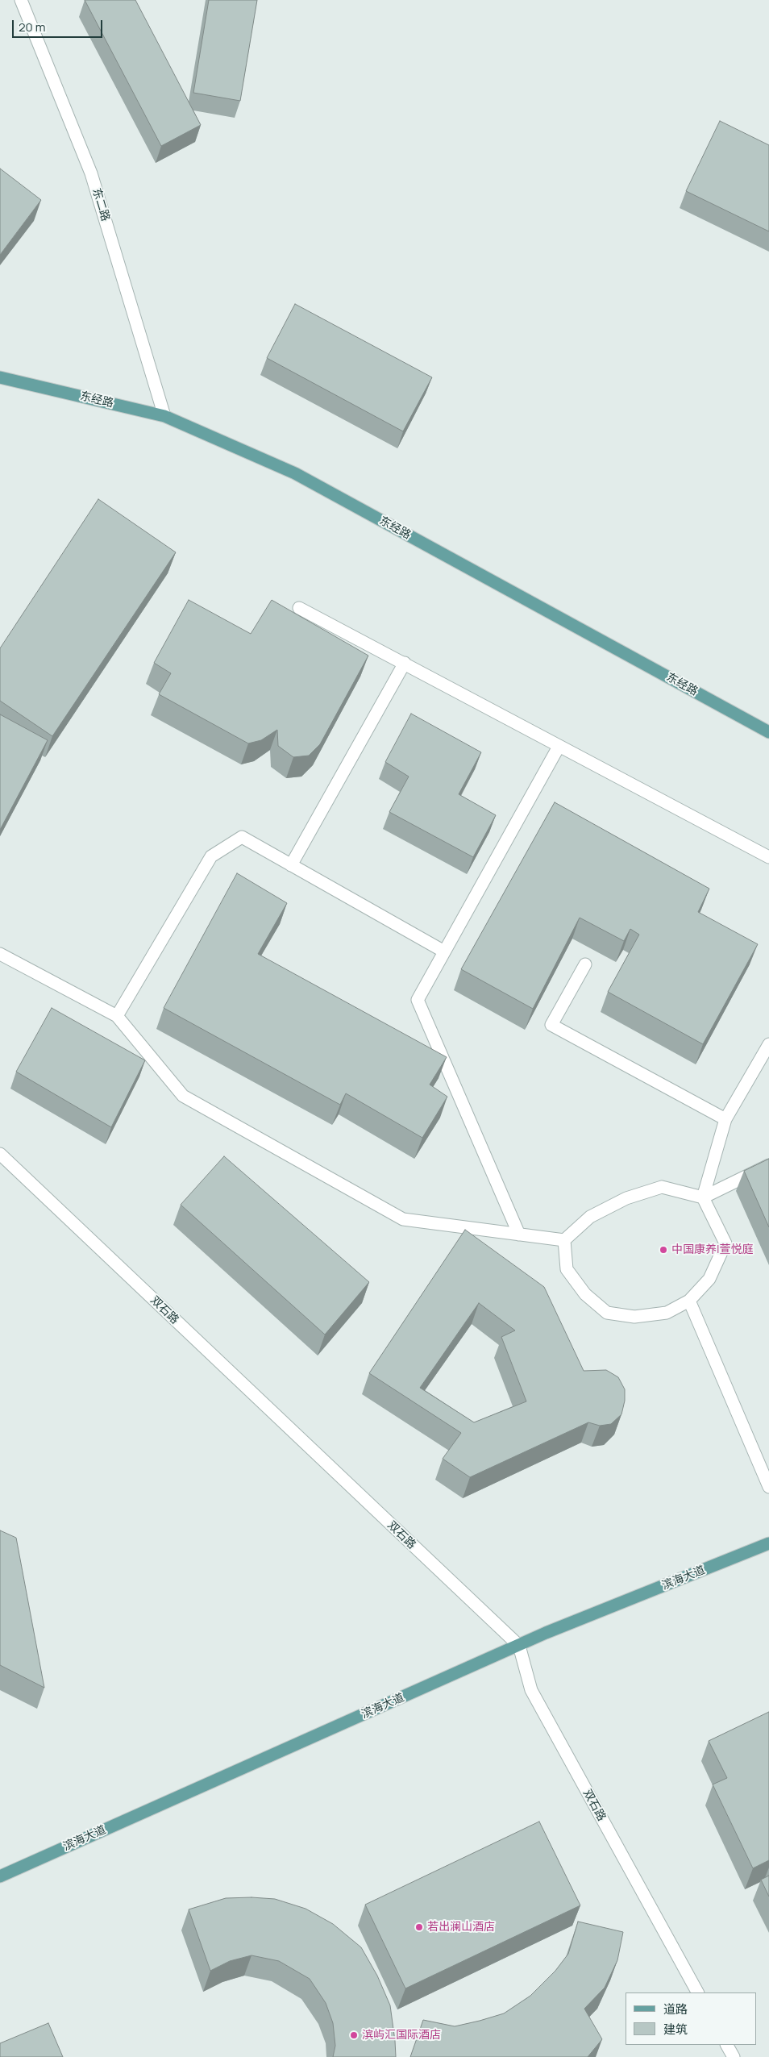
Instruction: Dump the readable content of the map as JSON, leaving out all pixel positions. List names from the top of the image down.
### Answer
{
  "streets": {
    "main road": ["东经路", "滨海大道"],
    "street": ["东二路", "双石路"]
  },
  "crossings": [
    ["东二路", "东经路"],
    ["双石路", "滨海大道"]
  ],
  "places": ["中国康养|萱悦庭", "若出澜山酒店", "滨屿汇国际酒店"],
  "legend": ["道路", "建筑"],
  "scale_bar": "20 m"
}
